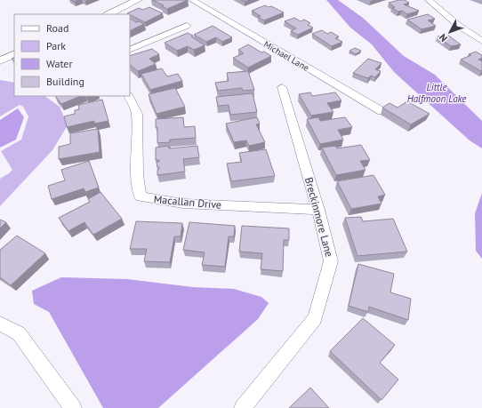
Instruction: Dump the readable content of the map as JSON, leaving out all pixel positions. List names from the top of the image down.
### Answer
{
  "streets": {
    "street": ["Michael Lane", "Macallan Drive", "Breckinmore Lane"]
  },
  "crossings": [
    ["Macallan Drive", "Breckinmore Lane"]
  ],
  "water": ["Little Halfmoon Lake"],
  "legend": [
    "Road",
    "Park",
    "Water",
    "Building"
  ],
  "north": "bottom left"
}
